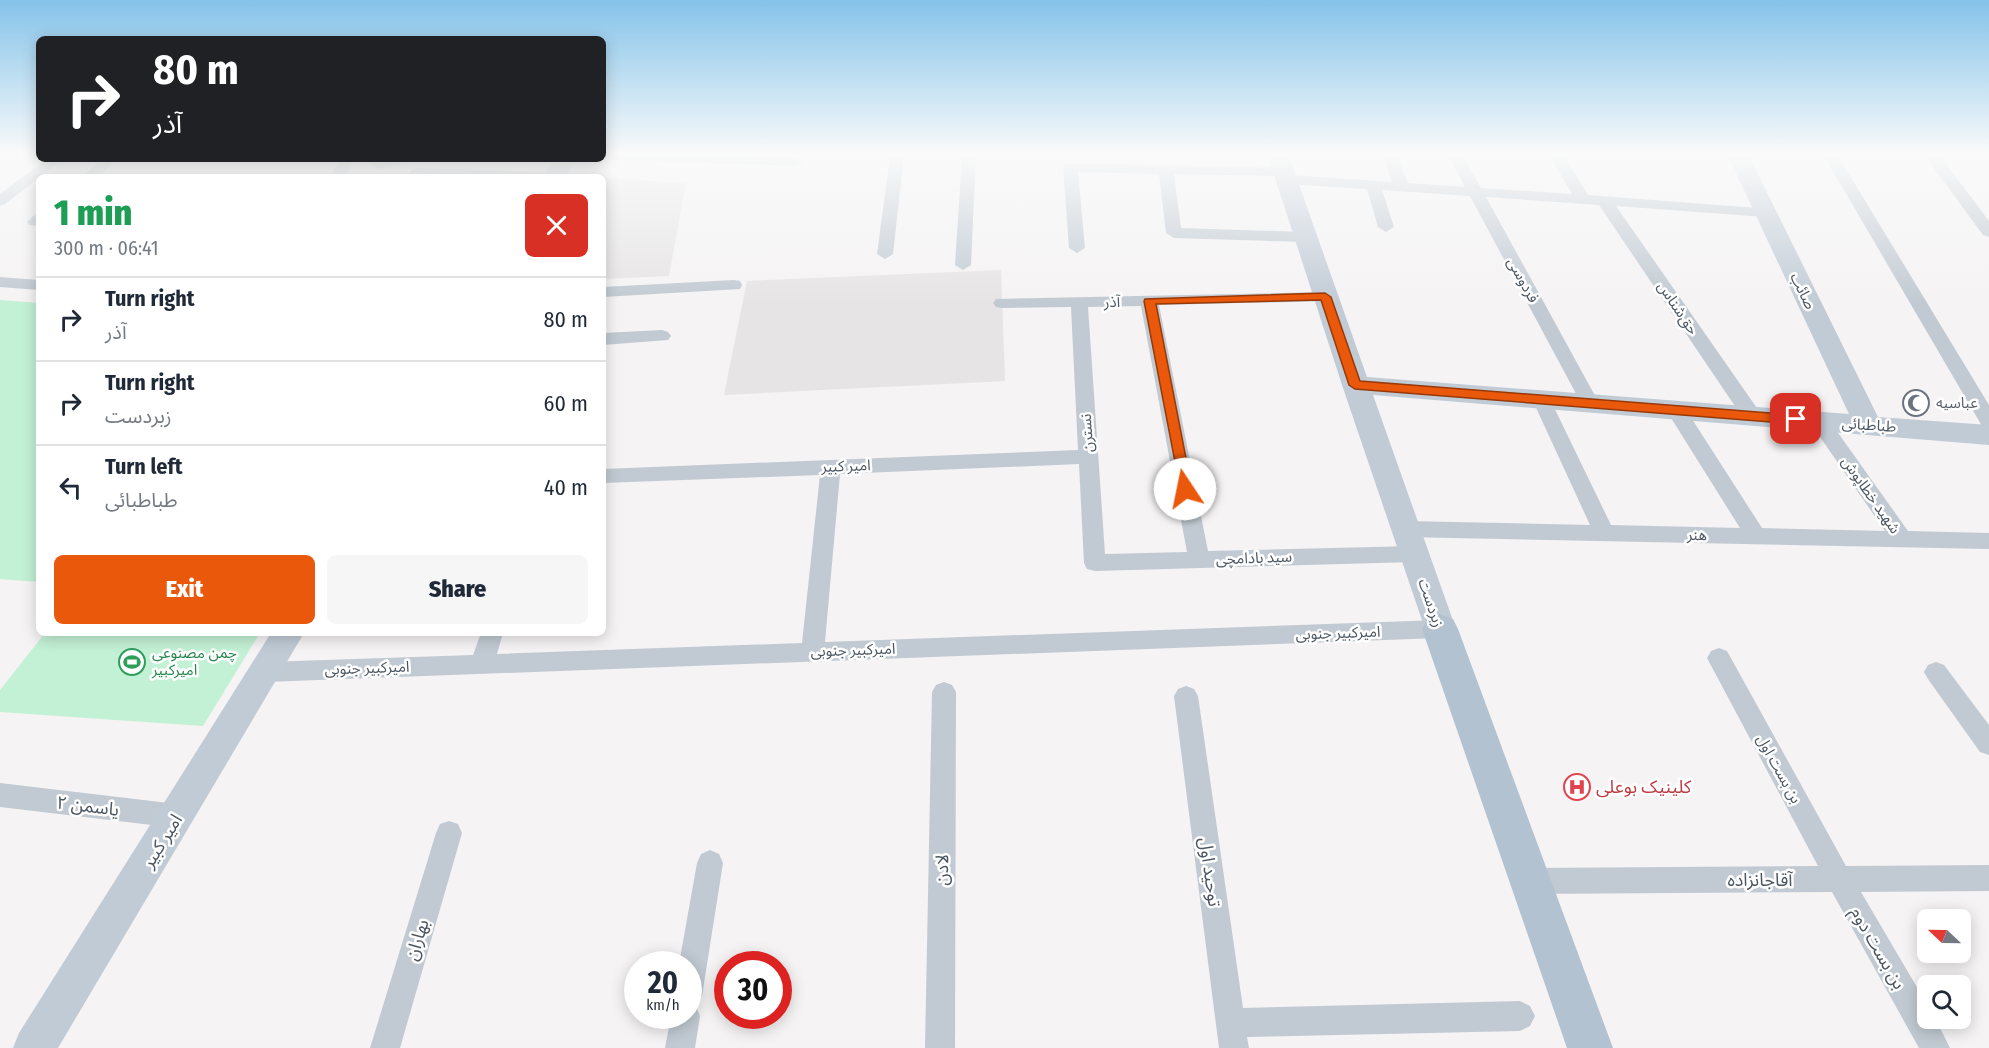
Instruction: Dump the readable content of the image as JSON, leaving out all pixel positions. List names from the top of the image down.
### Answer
{
  "streets": {
    "main road": [
      "صائب",
      "طباطبائی",
      "امیر کبیر",
      "زبردست"
    ],
    "street": [
      "فردوسی",
      "آذر",
      "حق‌شناس",
      "نسترن",
      "شهید خطاپوش",
      "هنر",
      "سید بادامچی",
      "امیرکبیر جنوبی",
      "بن بست اول",
      "یاسمن ۲",
      "لادن",
      "توحید اول",
      "آقاجانزاده",
      "بهاران",
      "بن بست دوم"
    ]
  },
  "crossings": [
    ["فردوسی", "طباطبائی"],
    ["صائب", "طباطبائی"],
    ["آذر", "نسترن"],
    ["آذر", "زبردست"],
    ["حق‌شناس", "طباطبائی"],
    ["طباطبائی", "شهید خطاپوش"],
    ["طباطبائی", "زبردست"],
    ["نسترن", "امیر کبیر"],
    ["نسترن", "سید بادامچی"],
    ["امیر کبیر", "امیرکبیر جنوبی"],
    ["امیر کبیر", "یاسمن ۲"],
    ["شهید خطاپوش", "هنر"],
    ["هنر", "سید بادامچی"],
    ["هنر", "زبردست"],
    ["سید بادامچی", "زبردست"],
    ["زبردست", "امیرکبیر جنوبی"],
    ["زبردست", "آقاجانزاده"],
    ["بن بست اول", "آقاجانزاده"],
    ["بن بست اول", "بن بست دوم"],
    ["آقاجانزاده", "بن بست دوم"]
  ],
  "places": {
    "mosque": ["عباسیه"],
    "sports": ["چمن مصنوعی امیرکبیر"],
    "hospital": ["کلینیک بوعلی"]
  },
  "north": "left",
  "page": {
    "turn": ["80 m", "آذر"],
    "heading": ["1 min", "300 m · 06:41"],
    "list": [
      {
        "name": "Turn right",
        "note": "آذر",
        "value": "80 m"
      },
      {
        "name": "Turn right",
        "note": "زبردست",
        "value": "60 m"
      },
      {
        "name": "Turn left",
        "note": "طباطبائی",
        "value": "40 m"
      }
    ],
    "buttons": ["Exit", "Share"],
    "speed": "20 km/h",
    "limit": "30"
  }
}
